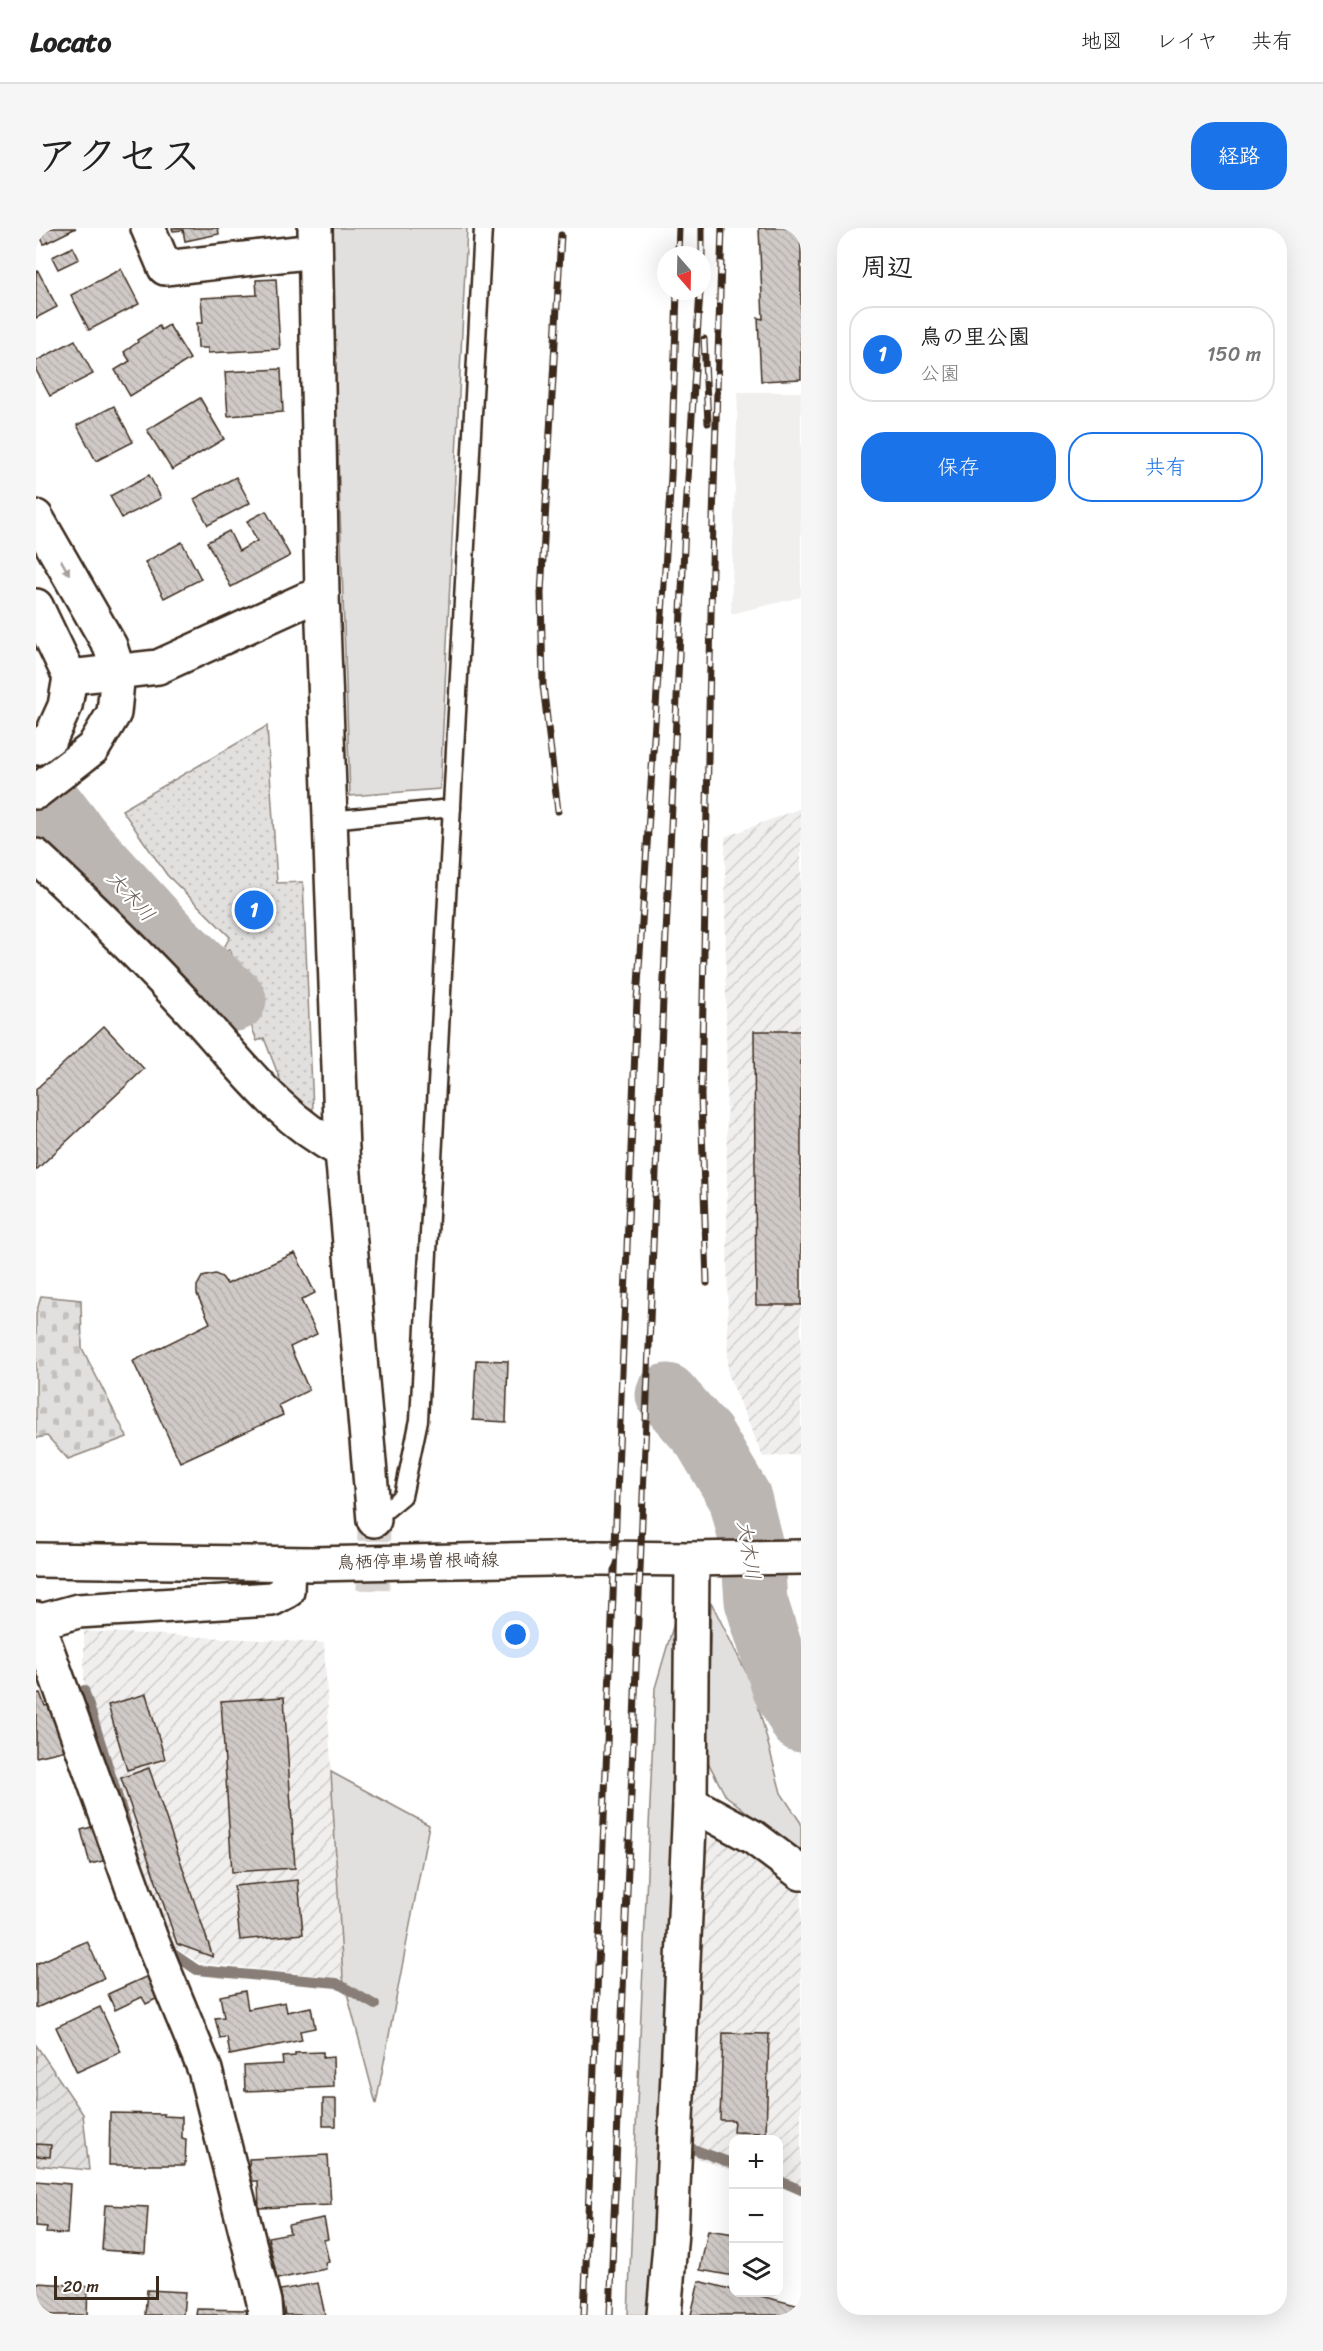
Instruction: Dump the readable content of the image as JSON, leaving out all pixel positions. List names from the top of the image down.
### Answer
{
  "streets": {
    "street": ["鳥栖停車場曽根崎線"]
  },
  "water": ["大木川"],
  "scale_bar": "20 m",
  "north": "bottom",
  "page": {
    "header": "Locato",
    "nav": ["地図", "レイヤ", "共有"],
    "title": "アクセス",
    "buttons": [
      "経路",
      ["保存", "共有"]
    ],
    "heading": "周辺",
    "list": [
      {
        "mark": "1",
        "name": "鳥の里公園",
        "note": "公園",
        "value": "150 m"
      }
    ],
    "pins": "1",
    "map_buttons": ["+", "−"],
    "scale": "20 m"
  }
}
